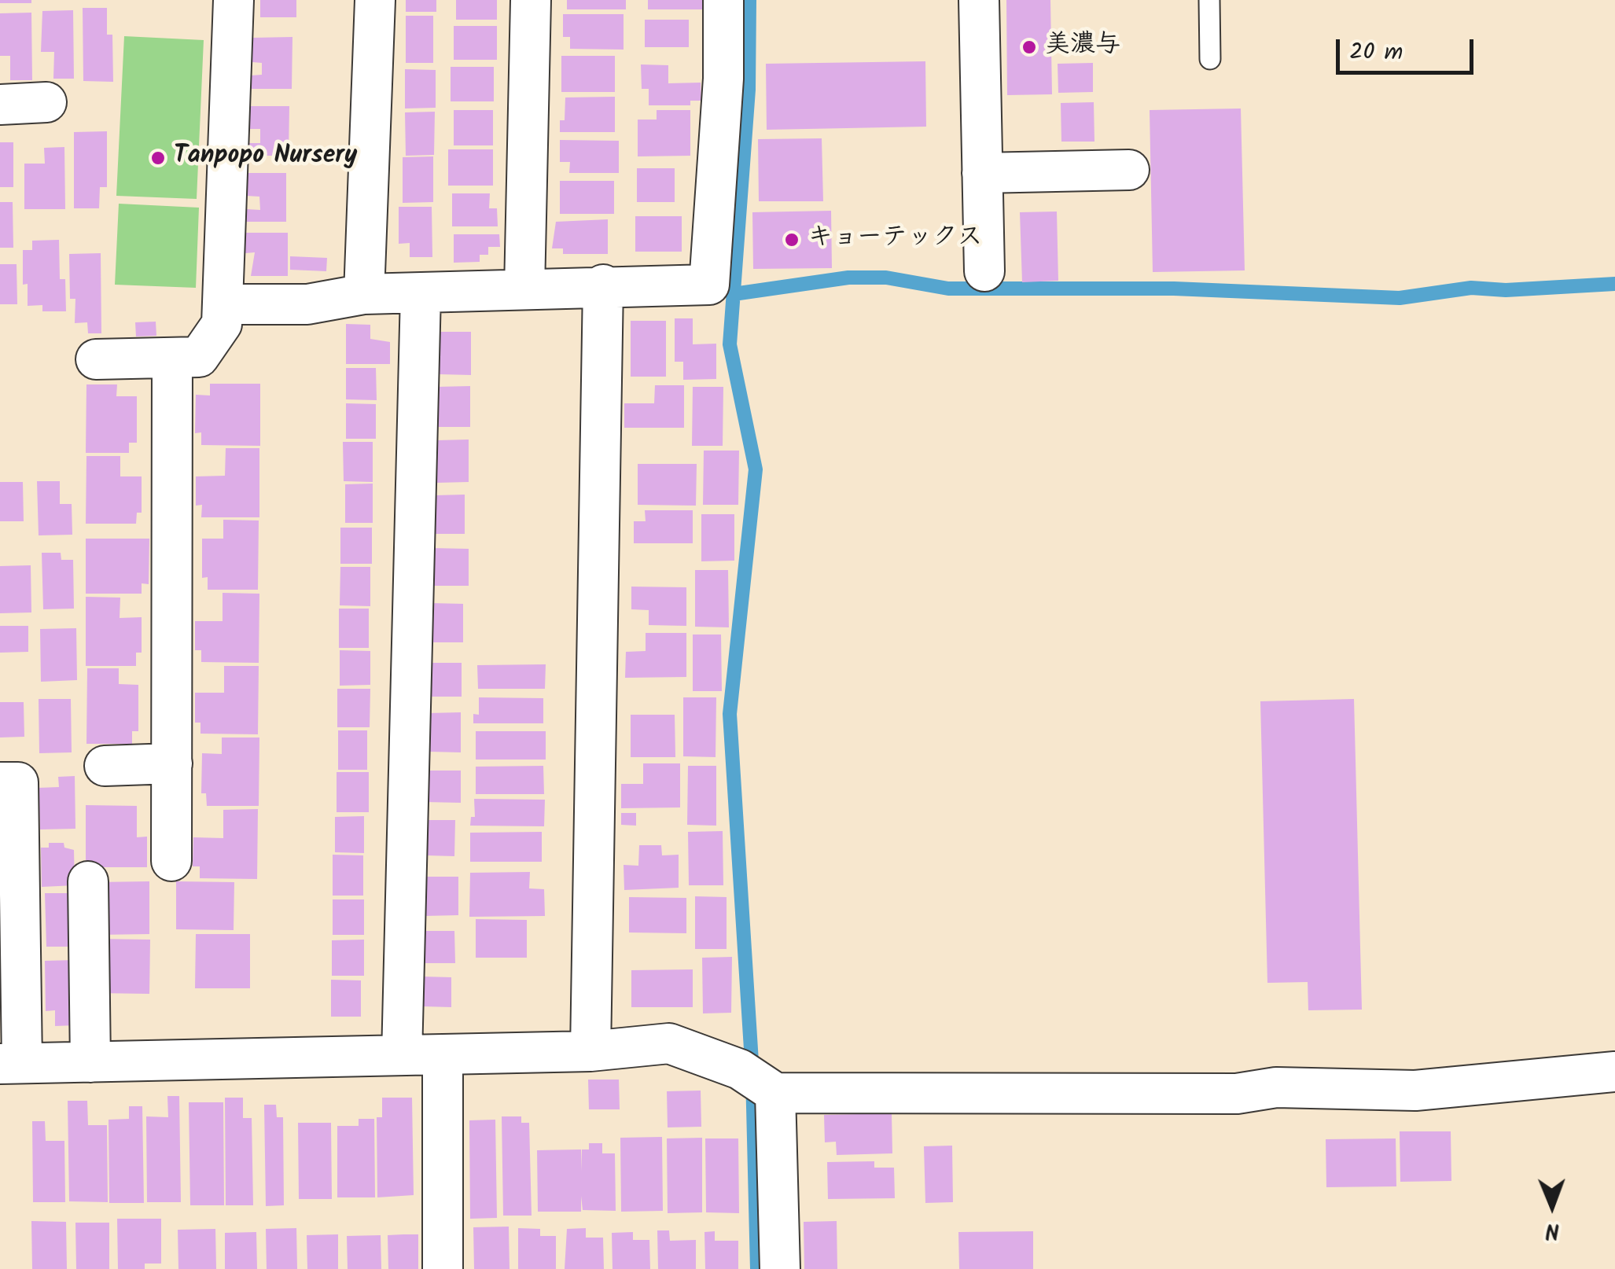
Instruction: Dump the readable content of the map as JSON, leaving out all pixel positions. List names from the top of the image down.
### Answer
{
  "places": ["美濃与", "Tanpopo Nursery", "キョーテックス"],
  "scale_bar": "20 m",
  "north": "bottom"
}
